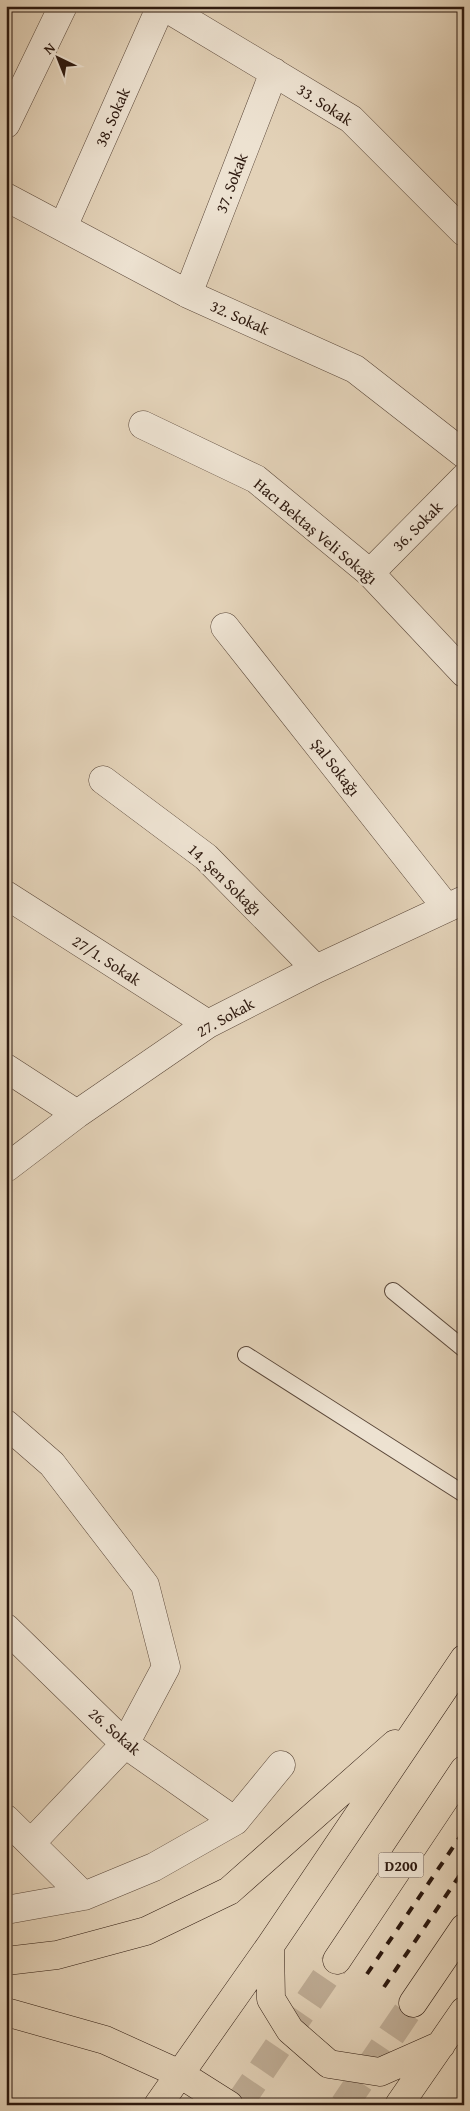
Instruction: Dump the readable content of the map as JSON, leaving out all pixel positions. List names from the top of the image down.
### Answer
{
  "streets": {
    "highway": ["D200"],
    "street": [
      "33. Sokak",
      "38. Sokak",
      "37. Sokak",
      "32. Sokak",
      "36. Sokak",
      "Hacı Bektaş Veli Sokağı",
      "Şal Sokağı",
      "14. Şen Sokağı",
      "27/1. Sokak",
      "27. Sokak",
      "26. Sokak"
    ]
  },
  "crossings": [
    ["33. Sokak", "38. Sokak"],
    ["33. Sokak", "37. Sokak"],
    ["38. Sokak", "32. Sokak"],
    ["37. Sokak", "32. Sokak"],
    ["36. Sokak", "Hacı Bektaş Veli Sokağı"],
    ["Şal Sokağı", "27. Sokak"],
    ["14. Şen Sokağı", "27. Sokak"],
    ["27/1. Sokak", "27. Sokak"]
  ],
  "north": "top left"
}
